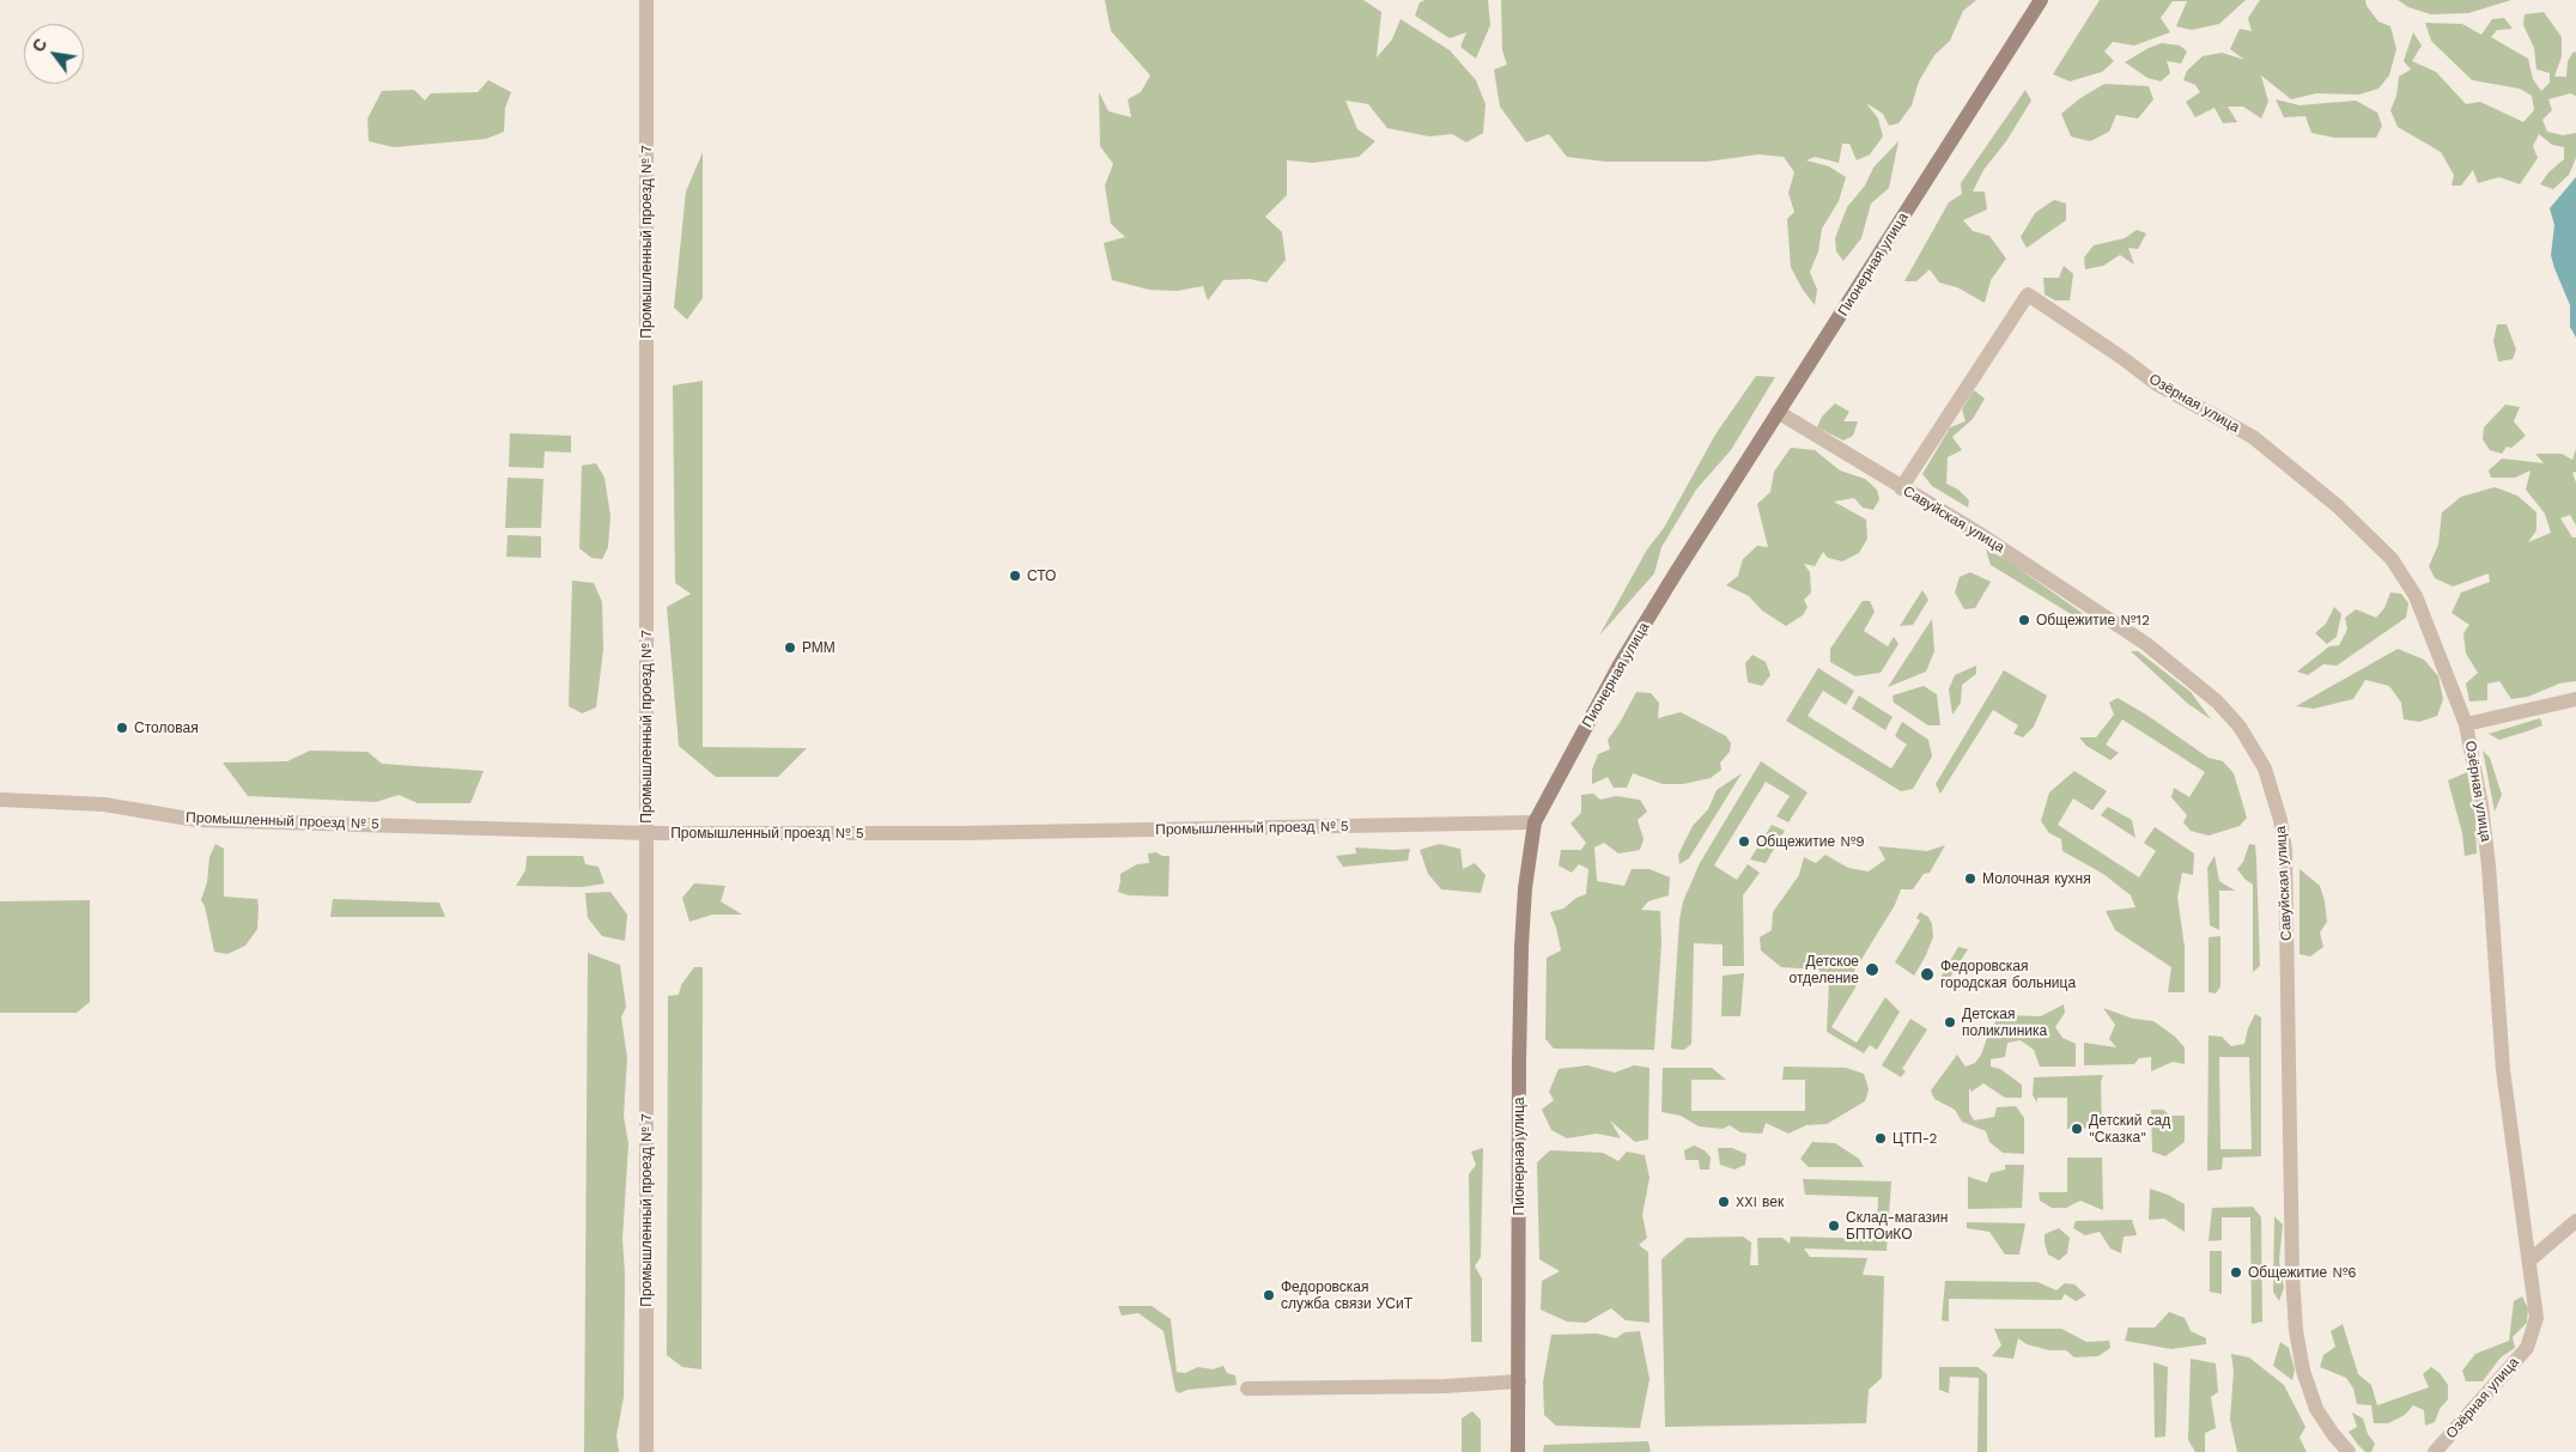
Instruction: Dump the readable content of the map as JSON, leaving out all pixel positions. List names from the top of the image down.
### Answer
{
  "streets": {
    "main road": ["Пионерная улица"],
    "street": [
      "Промышленный проезд № 7",
      "Озёрная улица",
      "Савуйская улица",
      "Промышленный проезд № 5"
    ]
  },
  "crossings": [
    ["Промышленный проезд № 7", "Промышленный проезд № 5"],
    ["Пионерная улица", "Савуйская улица"],
    ["Пионерная улица", "Промышленный проезд № 5"],
    ["Озёрная улица", "Савуйская улица"]
  ],
  "places": [
    "СТО",
    "Общежитие №12",
    "РММ",
    "Столовая",
    "Общежитие №9",
    "Молочная кухня",
    "Детское отделение",
    "Федоровская городская больница",
    "Детская поликлиника",
    "Детский сад \"Сказка\"",
    "ЦТП-2",
    "XXI век",
    "Склад-магазин БПТОиКО",
    "Общежитие №6",
    "Федоровская служба связи УСиТ"
  ],
  "north": "top left"
}
